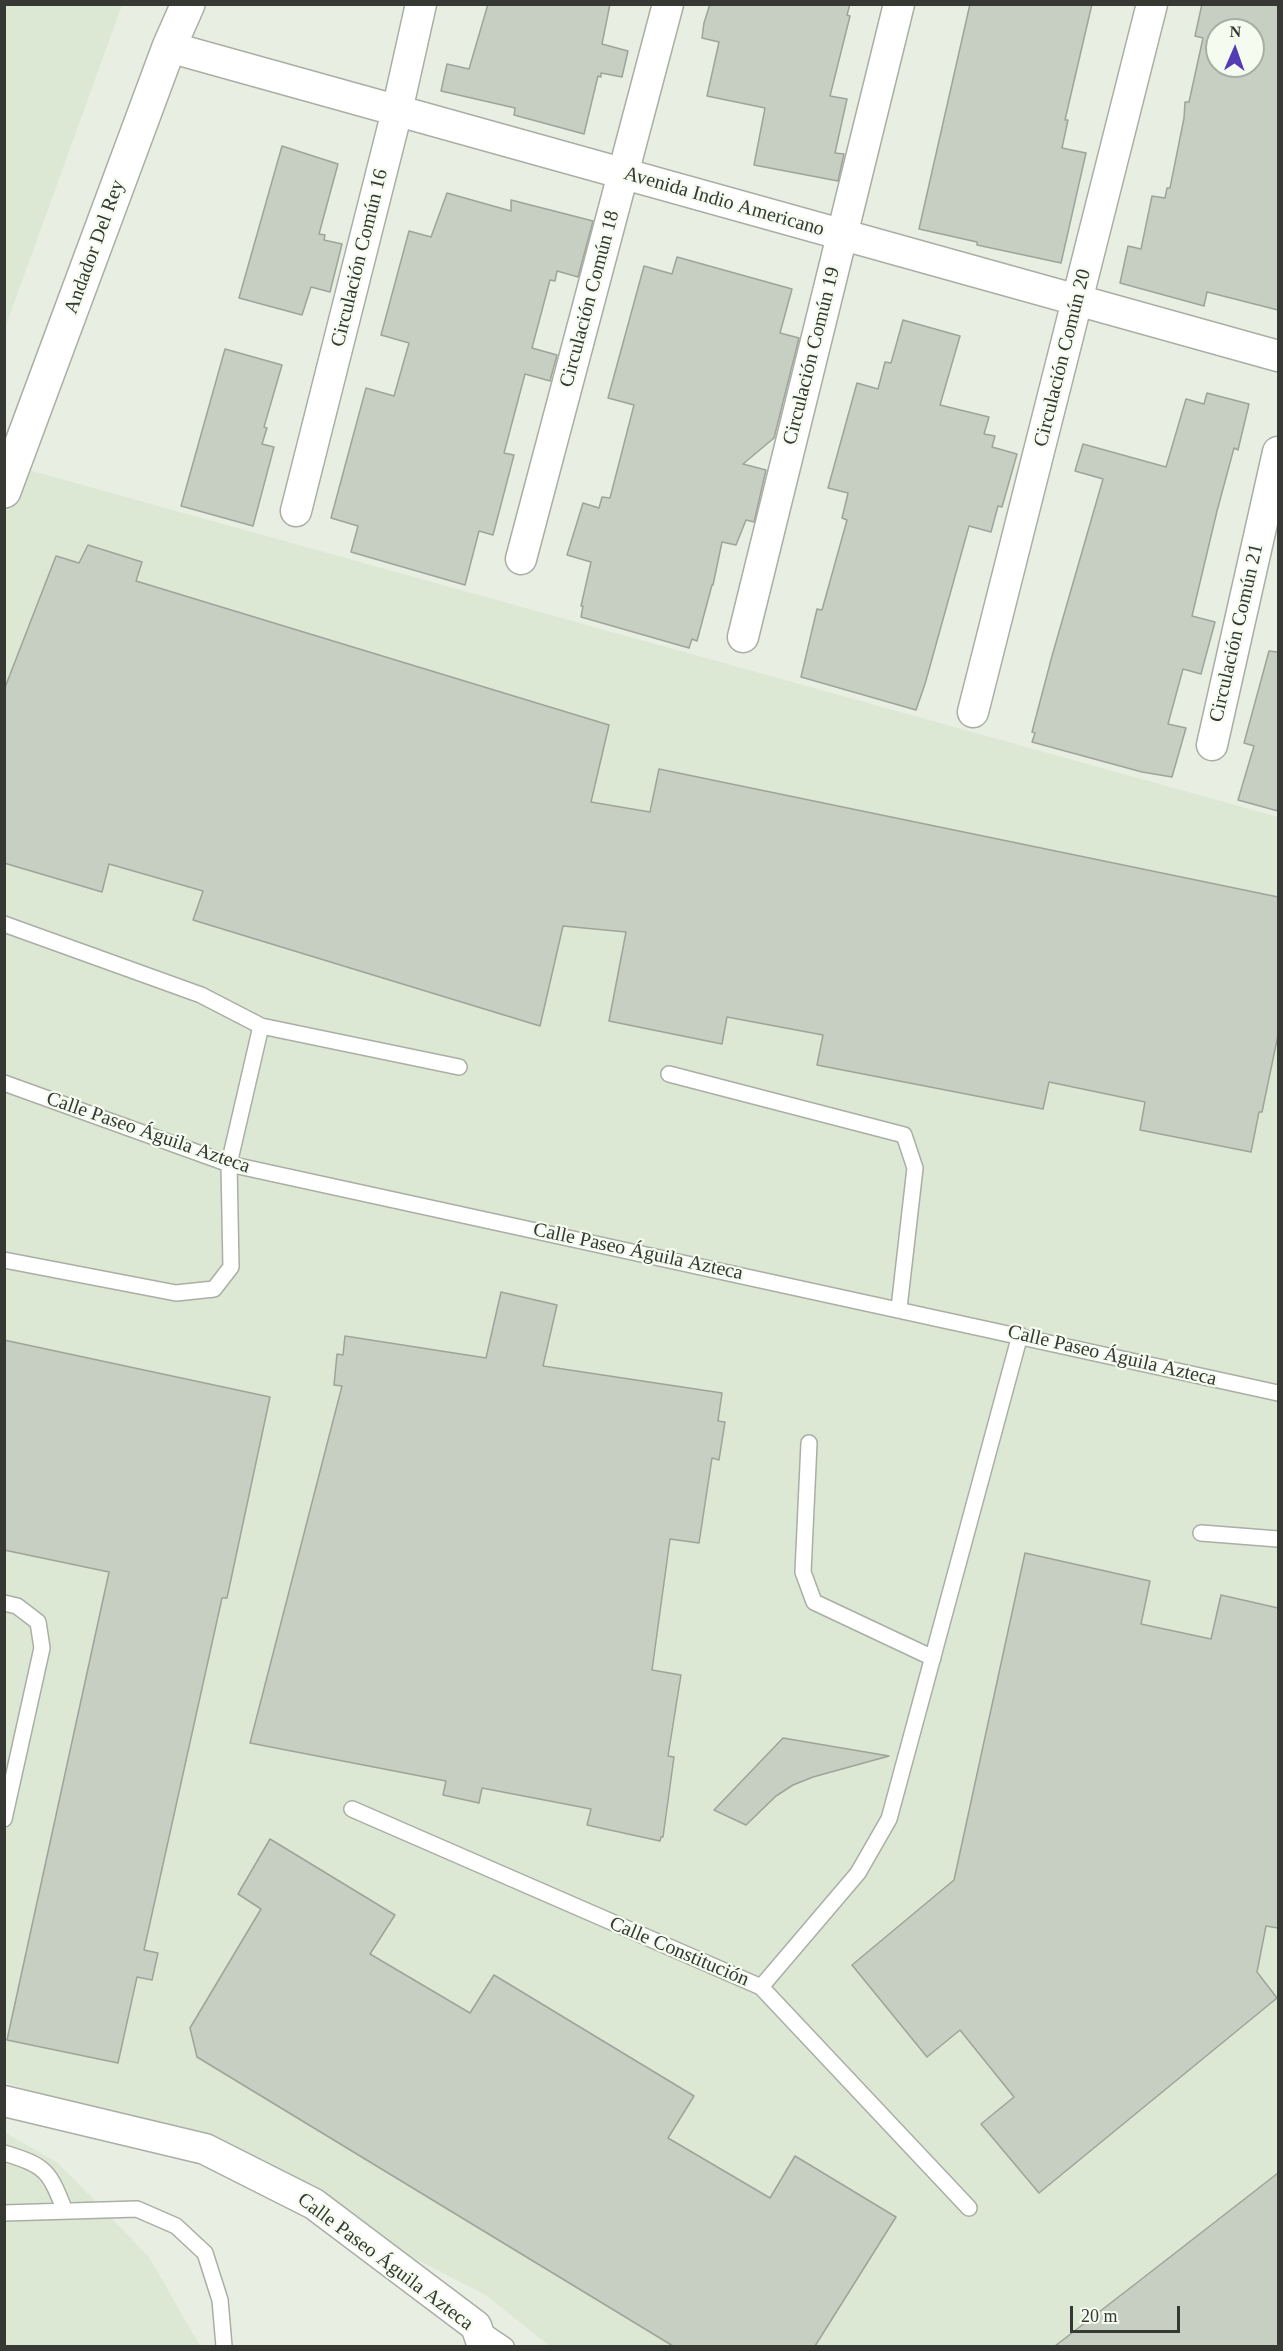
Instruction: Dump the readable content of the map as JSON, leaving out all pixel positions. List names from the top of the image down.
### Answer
{
  "streets": {
    "street": [
      "Avenida Indio Americano",
      "Andador Del Rey",
      "Circulación Común 16",
      "Circulación Común 18",
      "Circulación Común 19",
      "Circulación Común 20",
      "Circulación Común 21",
      "Calle Paseo Águila Azteca"
    ],
    "lane": ["Calle Constitución"]
  },
  "crossings": [
    ["Avenida Indio Americano", "Andador Del Rey"],
    ["Avenida Indio Americano", "Circulación Común 16"],
    ["Avenida Indio Americano", "Circulación Común 18"],
    ["Avenida Indio Americano", "Circulación Común 19"],
    ["Avenida Indio Americano", "Circulación Común 20"]
  ],
  "scale_bar": "20 m",
  "north": "top"
}
